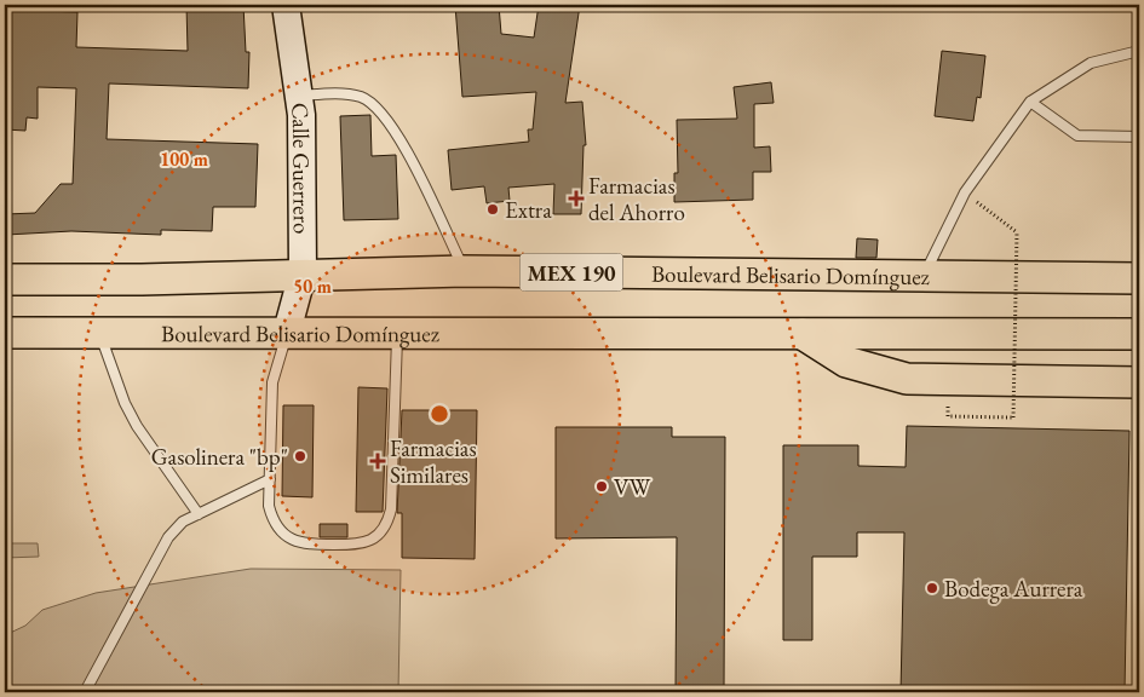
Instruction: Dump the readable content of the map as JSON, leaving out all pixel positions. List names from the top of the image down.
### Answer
{
  "streets": {
    "main road": ["Calle Guerrero", "MEX 190", "Boulevard Belisario Domínguez"]
  },
  "crossings": [
    ["Calle Guerrero", "Boulevard Belisario Domínguez"]
  ],
  "places": {
    "health": ["Farmacias del Ahorro", "Farmacias Similares"],
    "other": [
      "Extra",
      "Gasolinera \"bp\"",
      "VW",
      "Bodega Aurrera"
    ]
  },
  "rings": ["100 m", "50 m"]
}
